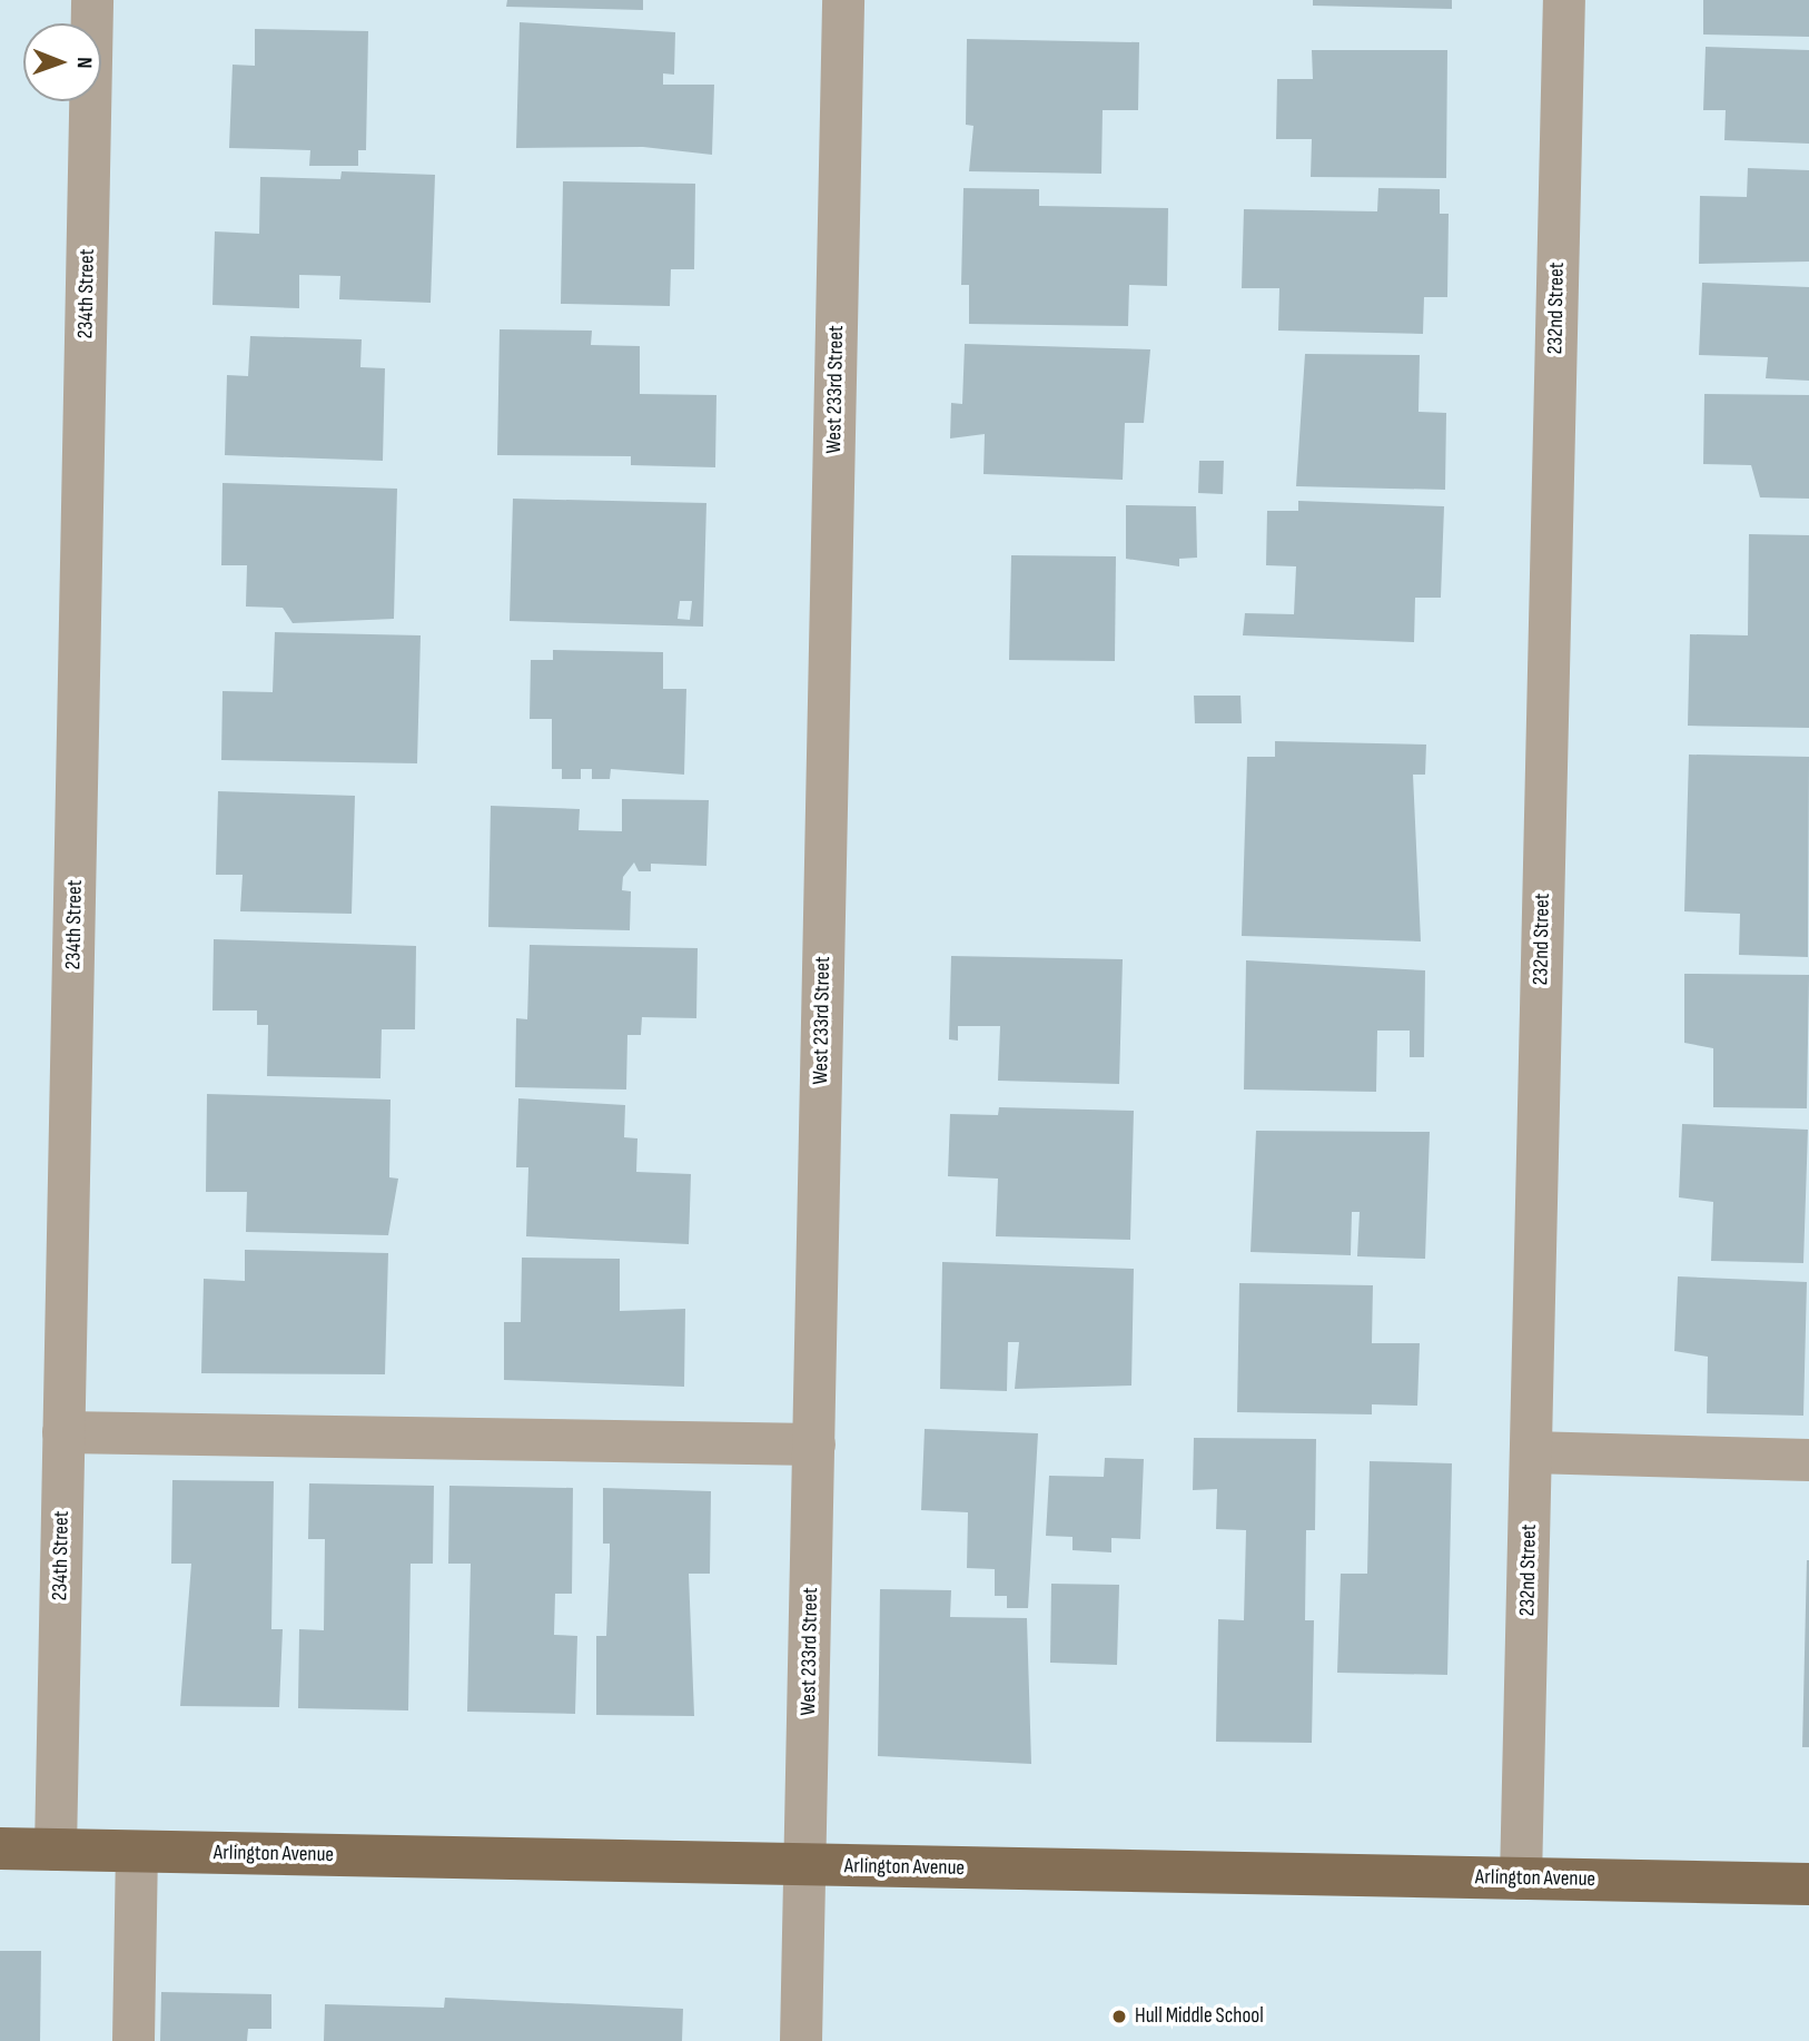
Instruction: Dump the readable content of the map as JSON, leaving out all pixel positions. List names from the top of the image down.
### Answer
{
  "streets": {
    "main road": ["Arlington Avenue"],
    "street": ["234th Street", "232nd Street", "West 233rd Street"]
  },
  "crossings": [
    ["234th Street", "Arlington Avenue"],
    ["232nd Street", "Arlington Avenue"],
    ["West 233rd Street", "Arlington Avenue"]
  ],
  "places": ["Hull Middle School"],
  "north": "right"
}
